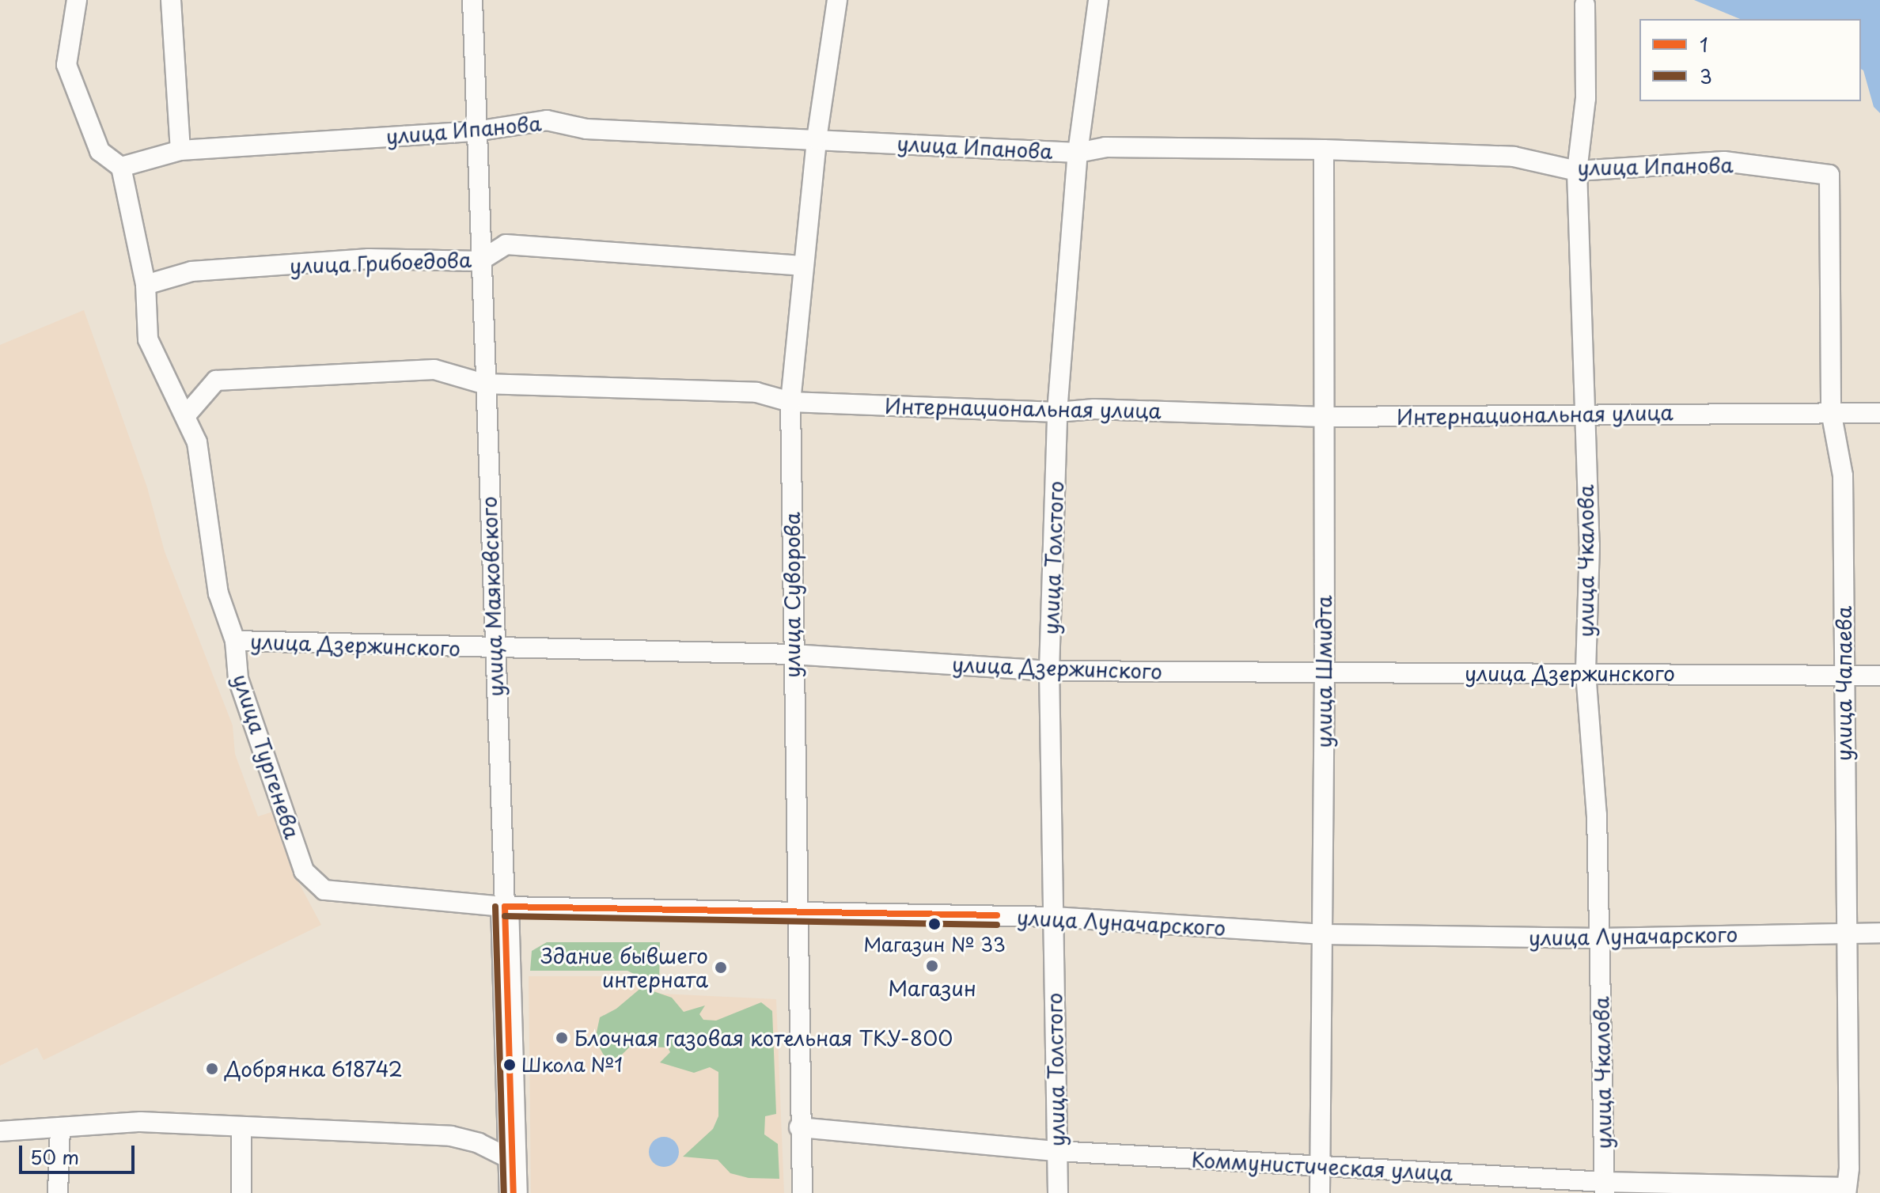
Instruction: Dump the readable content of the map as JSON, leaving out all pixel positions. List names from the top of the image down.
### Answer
{
  "streets": {
    "street": [
      "улица Ипанова",
      "улица Грибоедова",
      "Интернациональная улица",
      "улица Толстого",
      "улица Чкалова",
      "улица Суворова",
      "улица Маяковского",
      "улица Дзержинского",
      "улица Шмидта",
      "улица Чапаева",
      "улица Тургенева",
      "улица Луначарского",
      "Коммунистическая улица"
    ]
  },
  "crossings": [
    ["улица Ипанова", "улица Толстого"],
    ["улица Ипанова", "улица Чкалова"],
    ["улица Ипанова", "улица Суворова"],
    ["улица Ипанова", "улица Маяковского"],
    ["улица Ипанова", "улица Шмидта"],
    ["улица Ипанова", "улица Чапаева"],
    ["улица Ипанова", "улица Тургенева"],
    ["улица Грибоедова", "улица Суворова"],
    ["улица Грибоедова", "улица Маяковского"],
    ["улица Грибоедова", "улица Тургенева"],
    ["Интернациональная улица", "улица Толстого"],
    ["Интернациональная улица", "улица Чкалова"],
    ["Интернациональная улица", "улица Суворова"],
    ["Интернациональная улица", "улица Маяковского"],
    ["Интернациональная улица", "улица Шмидта"],
    ["Интернациональная улица", "улица Чапаева"],
    ["Интернациональная улица", "улица Тургенева"],
    ["улица Толстого", "улица Дзержинского"],
    ["улица Толстого", "улица Луначарского"],
    ["улица Толстого", "Коммунистическая улица"],
    ["улица Чкалова", "улица Дзержинского"],
    ["улица Чкалова", "улица Луначарского"],
    ["улица Чкалова", "Коммунистическая улица"],
    ["улица Суворова", "улица Дзержинского"],
    ["улица Суворова", "улица Луначарского"],
    ["улица Суворова", "Коммунистическая улица"],
    ["улица Маяковского", "улица Дзержинского"],
    ["улица Маяковского", "улица Луначарского"],
    ["улица Дзержинского", "улица Шмидта"],
    ["улица Дзержинского", "улица Чапаева"],
    ["улица Дзержинского", "улица Тургенева"],
    ["улица Шмидта", "улица Луначарского"],
    ["улица Шмидта", "Коммунистическая улица"],
    ["улица Чапаева", "улица Луначарского"],
    ["улица Чапаева", "Коммунистическая улица"],
    ["улица Тургенева", "улица Луначарского"]
  ],
  "places": [
    "Магазин № 33",
    "Магазин",
    "Здание бывшего интерната",
    "Блочная газовая котельная ТКУ-800",
    "Школа №1",
    "Добрянка 618742"
  ],
  "lines": ["transit line 1", "transit line 3"],
  "legend": ["1", "3"],
  "scale_bar": "50 m"
}
